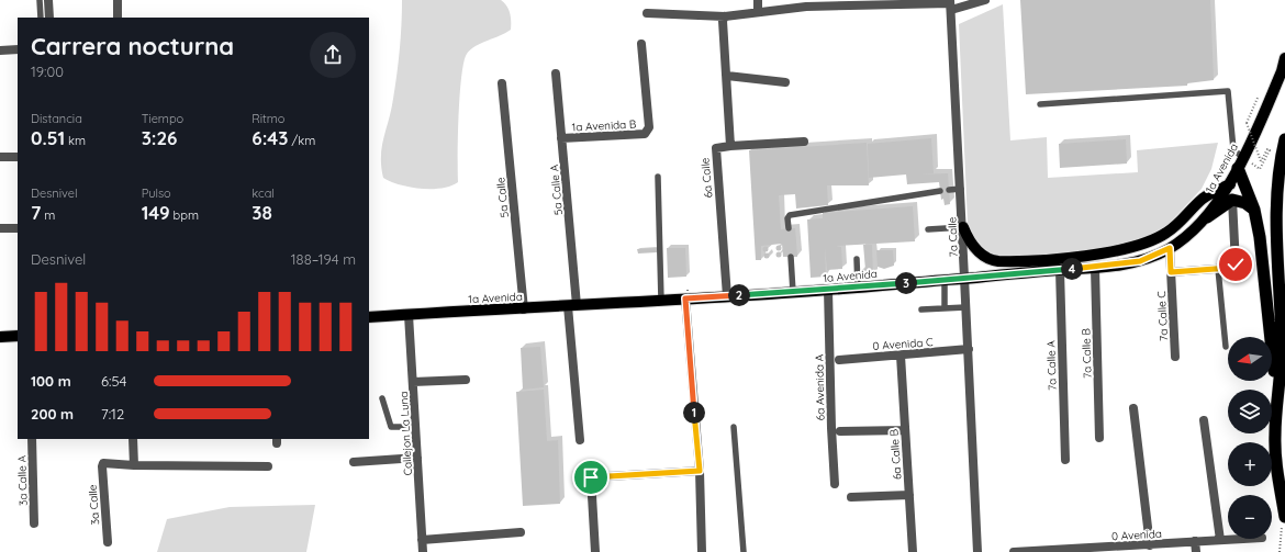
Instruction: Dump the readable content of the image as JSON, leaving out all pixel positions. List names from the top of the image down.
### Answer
{
  "streets": {
    "main road": ["1a Avenida"],
    "street": [
      "1a Avenida B",
      "6a Calle",
      "5a Calle A",
      "5a Calle",
      "7a Calle",
      "7a Calle C",
      "0 Avenida C",
      "7a Calle B",
      "7a Calle A",
      "6a Avenida A",
      "Callejon La Luna",
      "6a Calle B",
      "3a Calle A",
      "3a Calle",
      "0 Avenida"
    ]
  },
  "crossings": [
    ["1a Avenida B", "5a Calle A"],
    ["1a Avenida", "6a Calle"],
    ["1a Avenida", "5a Calle A"],
    ["1a Avenida", "5a Calle"],
    ["1a Avenida", "7a Calle"],
    ["1a Avenida", "7a Calle C"],
    ["1a Avenida", "7a Calle B"],
    ["1a Avenida", "7a Calle A"],
    ["1a Avenida", "6a Avenida A"],
    ["1a Avenida", "Callejon La Luna"],
    ["7a Calle", "0 Avenida C"],
    ["0 Avenida C", "6a Calle B"]
  ],
  "north": "left",
  "page": {
    "heading": ["Carrera nocturna", "19:00"],
    "stats": [
      ["Distancia", "0.51 km"],
      ["Tiempo", "3:26"],
      ["Ritmo", "6:43 /km"],
      ["Desnivel", "7 m"],
      ["Pulso", "149 bpm"],
      ["kcal", "38"]
    ],
    "chart": ["Desnivel", "188–194 m"],
    "pins": [
      "4",
      "3",
      "2",
      "1"
    ],
    "map_buttons": ["+", "−"],
    "list": [
      {
        "name": "100 m",
        "note": "6:54"
      },
      {
        "name": "200 m",
        "note": "7:12"
      }
    ]
  }
}
